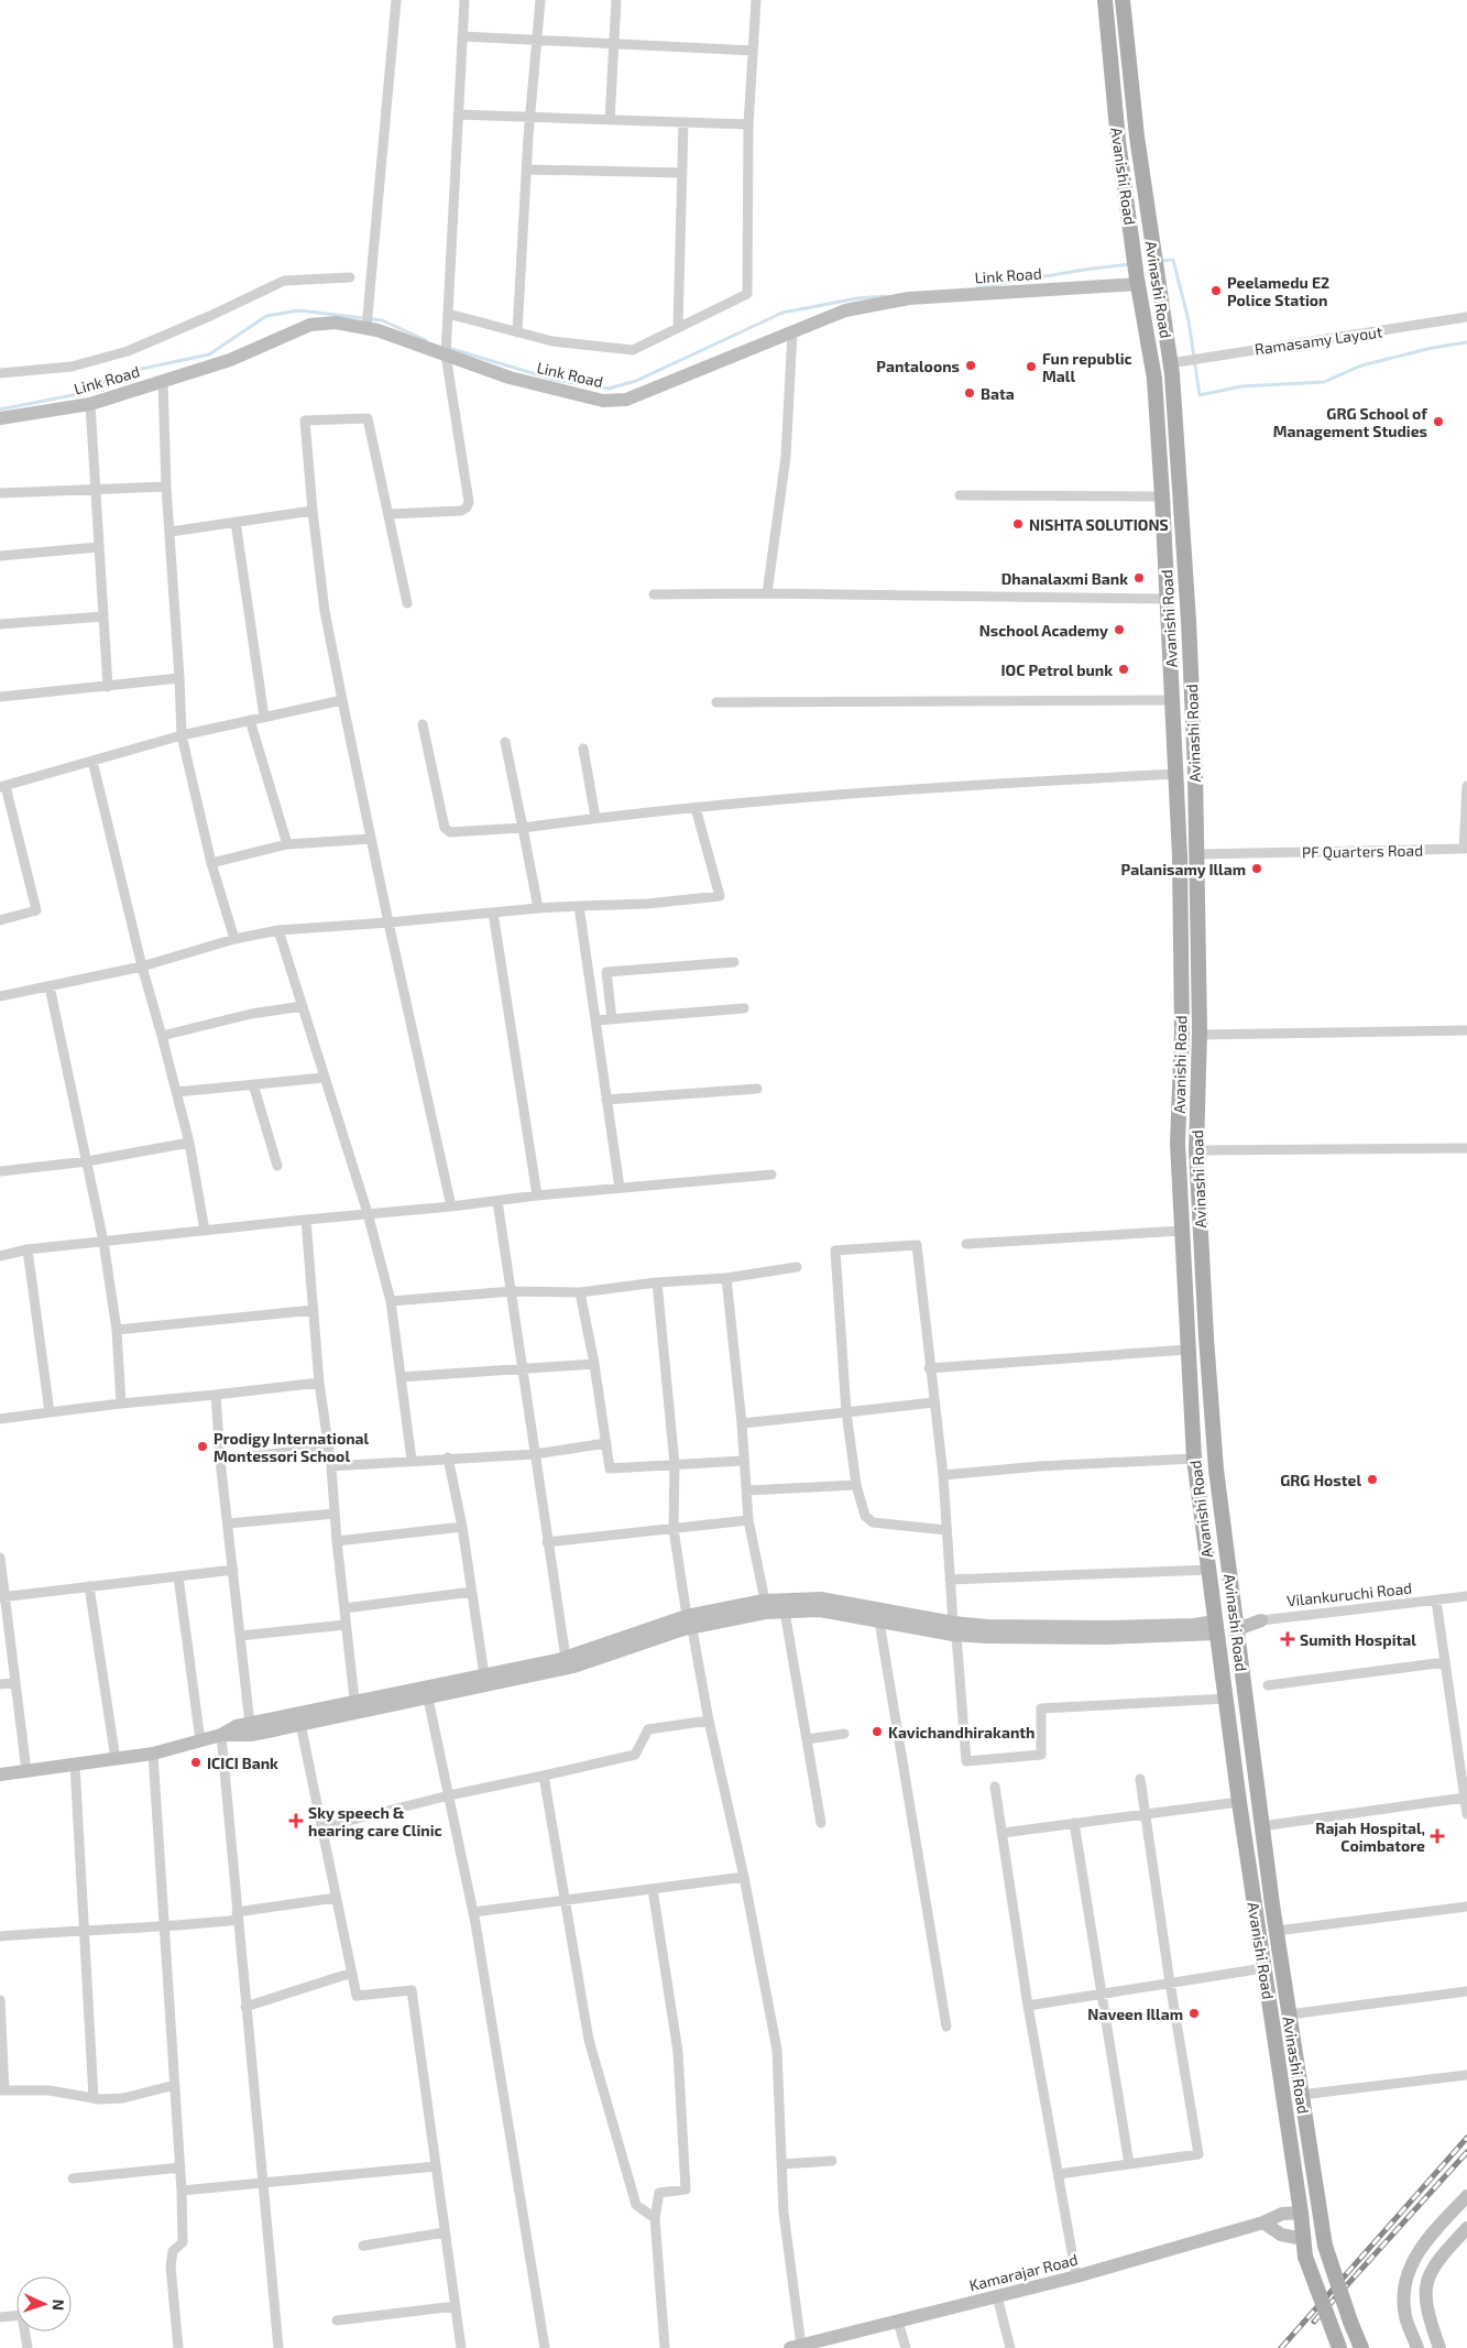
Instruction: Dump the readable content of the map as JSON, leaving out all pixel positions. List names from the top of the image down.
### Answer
{
  "streets": {
    "main road": ["Avanishi Road", "Avinashi Road"],
    "street": [
      "Link Road",
      "Ramasamy Layout",
      "PF Quarters Road",
      "Vilankuruchi Road",
      "Kamarajar Road"
    ]
  },
  "crossings": [
    ["Avanishi Road", "Link Road"],
    ["Avanishi Road", "Kamarajar Road"],
    ["Avinashi Road", "Ramasamy Layout"],
    ["Avinashi Road", "PF Quarters Road"],
    ["Avinashi Road", "Vilankuruchi Road"]
  ],
  "places": {
    "other": [
      "Peelamedu E2 Police Station",
      "Pantaloons",
      "Fun republic Mall",
      "Bata",
      "GRG School of Management Studies",
      "NISHTA SOLUTIONS",
      "Dhanalaxmi Bank",
      "Nschool Academy",
      "IOC Petrol bunk",
      "Palanisamy Illam",
      "Prodigy International Montessori School",
      "GRG Hostel",
      "Kavichandhirakanth",
      "ICICI Bank",
      "Naveen Illam"
    ],
    "health": ["Sumith Hospital", "Sky speech & hearing care Clinic", "Rajah Hospital, Coimbatore"]
  },
  "north": "right"
}
